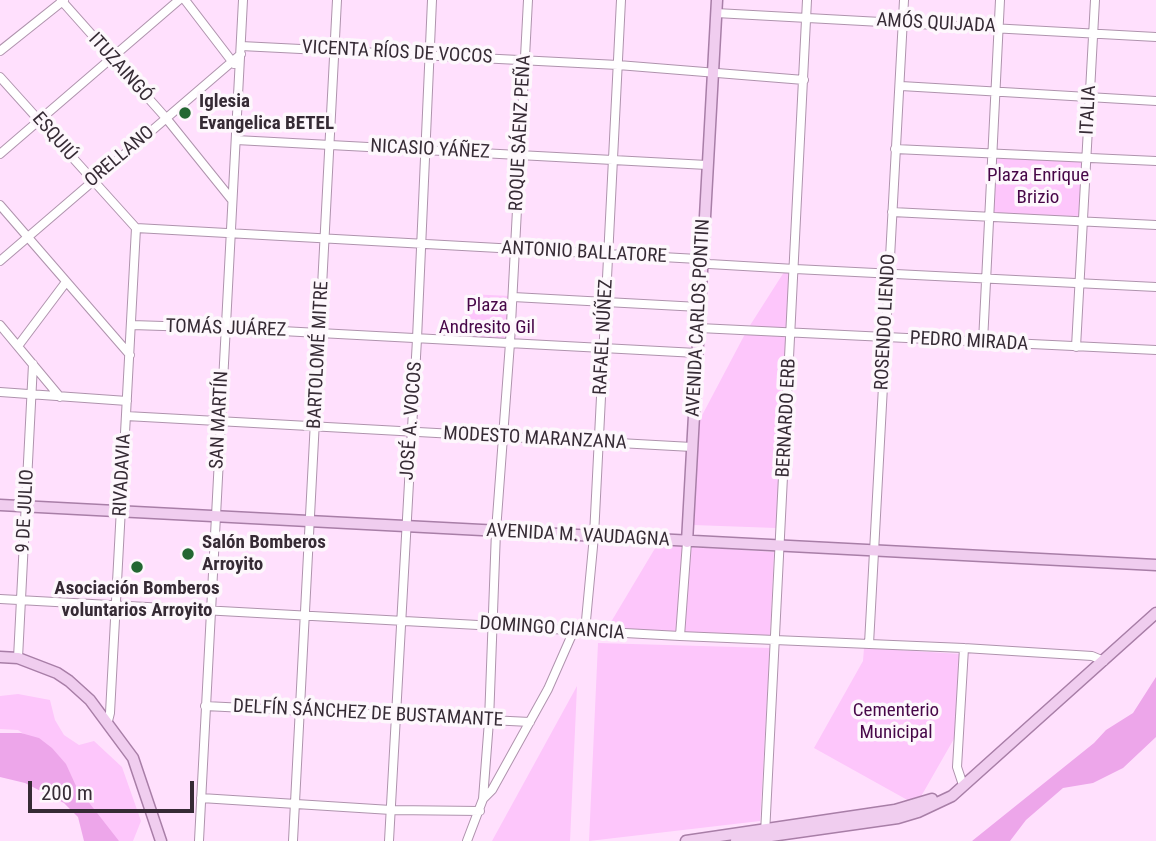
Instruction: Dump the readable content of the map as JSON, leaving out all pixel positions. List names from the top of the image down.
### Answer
{
  "streets": {
    "main road": ["AVENIDA CARLOS PONTIN", "AVENIDA M. VAUDAGNA"],
    "street": [
      "AMÓS QUIJADA",
      "VICENTA RÍOS DE VOCOS",
      "ITUZAINGÓ",
      "ITALIA",
      "ROQUE SÁENZ PEÑA",
      "ESQUIÚ",
      "NICASIO YÁÑEZ",
      "ORELLANO",
      "ANTONIO BALLATORE",
      "ROSENDO LIENDO",
      "TOMÁS JUÁREZ",
      "RAFAEL NÚÑEZ",
      "PEDRO MIRADA",
      "BARTOLOMÉ MITRE",
      "BERNARDO ERB",
      "SAN MARTÍN",
      "JOSÉ A. VOCOS",
      "MODESTO MARANZANA",
      "RIVADAVIA",
      "9 DE JULIO",
      "DOMINGO CIANCIA",
      "DELFÍN SÁNCHEZ DE BUSTAMANTE"
    ]
  },
  "crossings": [
    ["AMÓS QUIJADA", "ITALIA"],
    ["AMÓS QUIJADA", "AVENIDA CARLOS PONTIN"],
    ["AMÓS QUIJADA", "ROSENDO LIENDO"],
    ["AMÓS QUIJADA", "BERNARDO ERB"],
    ["VICENTA RÍOS DE VOCOS", "ROQUE SÁENZ PEÑA"],
    ["VICENTA RÍOS DE VOCOS", "ORELLANO"],
    ["VICENTA RÍOS DE VOCOS", "AVENIDA CARLOS PONTIN"],
    ["VICENTA RÍOS DE VOCOS", "RAFAEL NÚÑEZ"],
    ["VICENTA RÍOS DE VOCOS", "BARTOLOMÉ MITRE"],
    ["VICENTA RÍOS DE VOCOS", "BERNARDO ERB"],
    ["VICENTA RÍOS DE VOCOS", "SAN MARTÍN"],
    ["VICENTA RÍOS DE VOCOS", "JOSÉ A. VOCOS"],
    ["ITUZAINGÓ", "ORELLANO"],
    ["ITUZAINGÓ", "SAN MARTÍN"],
    ["ITALIA", "ANTONIO BALLATORE"],
    ["ITALIA", "PEDRO MIRADA"],
    ["ROQUE SÁENZ PEÑA", "NICASIO YÁÑEZ"],
    ["ROQUE SÁENZ PEÑA", "ANTONIO BALLATORE"],
    ["ROQUE SÁENZ PEÑA", "TOMÁS JUÁREZ"],
    ["ROQUE SÁENZ PEÑA", "MODESTO MARANZANA"],
    ["ROQUE SÁENZ PEÑA", "AVENIDA M. VAUDAGNA"],
    ["ROQUE SÁENZ PEÑA", "DOMINGO CIANCIA"],
    ["ROQUE SÁENZ PEÑA", "DELFÍN SÁNCHEZ DE BUSTAMANTE"],
    ["ESQUIÚ", "ORELLANO"],
    ["ESQUIÚ", "ANTONIO BALLATORE"],
    ["ESQUIÚ", "RIVADAVIA"],
    ["NICASIO YÁÑEZ", "AVENIDA CARLOS PONTIN"],
    ["NICASIO YÁÑEZ", "RAFAEL NÚÑEZ"],
    ["NICASIO YÁÑEZ", "BARTOLOMÉ MITRE"],
    ["NICASIO YÁÑEZ", "SAN MARTÍN"],
    ["NICASIO YÁÑEZ", "JOSÉ A. VOCOS"],
    ["ORELLANO", "SAN MARTÍN"],
    ["ANTONIO BALLATORE", "AVENIDA CARLOS PONTIN"],
    ["ANTONIO BALLATORE", "ROSENDO LIENDO"],
    ["ANTONIO BALLATORE", "RAFAEL NÚÑEZ"],
    ["ANTONIO BALLATORE", "BARTOLOMÉ MITRE"],
    ["ANTONIO BALLATORE", "BERNARDO ERB"],
    ["ANTONIO BALLATORE", "SAN MARTÍN"],
    ["ANTONIO BALLATORE", "JOSÉ A. VOCOS"],
    ["ANTONIO BALLATORE", "RIVADAVIA"],
    ["AVENIDA CARLOS PONTIN", "TOMÁS JUÁREZ"],
    ["AVENIDA CARLOS PONTIN", "PEDRO MIRADA"],
    ["AVENIDA CARLOS PONTIN", "MODESTO MARANZANA"],
    ["AVENIDA CARLOS PONTIN", "AVENIDA M. VAUDAGNA"],
    ["AVENIDA CARLOS PONTIN", "DOMINGO CIANCIA"],
    ["ROSENDO LIENDO", "PEDRO MIRADA"],
    ["ROSENDO LIENDO", "AVENIDA M. VAUDAGNA"],
    ["ROSENDO LIENDO", "DOMINGO CIANCIA"],
    ["TOMÁS JUÁREZ", "RAFAEL NÚÑEZ"],
    ["TOMÁS JUÁREZ", "BARTOLOMÉ MITRE"],
    ["TOMÁS JUÁREZ", "SAN MARTÍN"],
    ["TOMÁS JUÁREZ", "JOSÉ A. VOCOS"],
    ["TOMÁS JUÁREZ", "RIVADAVIA"],
    ["RAFAEL NÚÑEZ", "MODESTO MARANZANA"],
    ["RAFAEL NÚÑEZ", "AVENIDA M. VAUDAGNA"],
    ["RAFAEL NÚÑEZ", "DOMINGO CIANCIA"],
    ["PEDRO MIRADA", "BERNARDO ERB"],
    ["BARTOLOMÉ MITRE", "MODESTO MARANZANA"],
    ["BARTOLOMÉ MITRE", "AVENIDA M. VAUDAGNA"],
    ["BARTOLOMÉ MITRE", "DOMINGO CIANCIA"],
    ["BARTOLOMÉ MITRE", "DELFÍN SÁNCHEZ DE BUSTAMANTE"],
    ["BERNARDO ERB", "AVENIDA M. VAUDAGNA"],
    ["BERNARDO ERB", "DOMINGO CIANCIA"],
    ["SAN MARTÍN", "MODESTO MARANZANA"],
    ["SAN MARTÍN", "AVENIDA M. VAUDAGNA"],
    ["SAN MARTÍN", "DOMINGO CIANCIA"],
    ["SAN MARTÍN", "DELFÍN SÁNCHEZ DE BUSTAMANTE"],
    ["JOSÉ A. VOCOS", "MODESTO MARANZANA"],
    ["JOSÉ A. VOCOS", "AVENIDA M. VAUDAGNA"],
    ["JOSÉ A. VOCOS", "DOMINGO CIANCIA"],
    ["JOSÉ A. VOCOS", "DELFÍN SÁNCHEZ DE BUSTAMANTE"],
    ["MODESTO MARANZANA", "RIVADAVIA"],
    ["RIVADAVIA", "AVENIDA M. VAUDAGNA"],
    ["RIVADAVIA", "DOMINGO CIANCIA"],
    ["9 DE JULIO", "AVENIDA M. VAUDAGNA"],
    ["9 DE JULIO", "DOMINGO CIANCIA"]
  ],
  "parks": ["Plaza Enrique Brizio", "Plaza Andresito Gil", "Cementerio Municipal"],
  "places": ["Iglesia Evangelica BETEL", "Salón Bomberos Arroyito", "Asociación Bomberos voluntarios Arroyito"],
  "scale_bar": "200 m"
}
